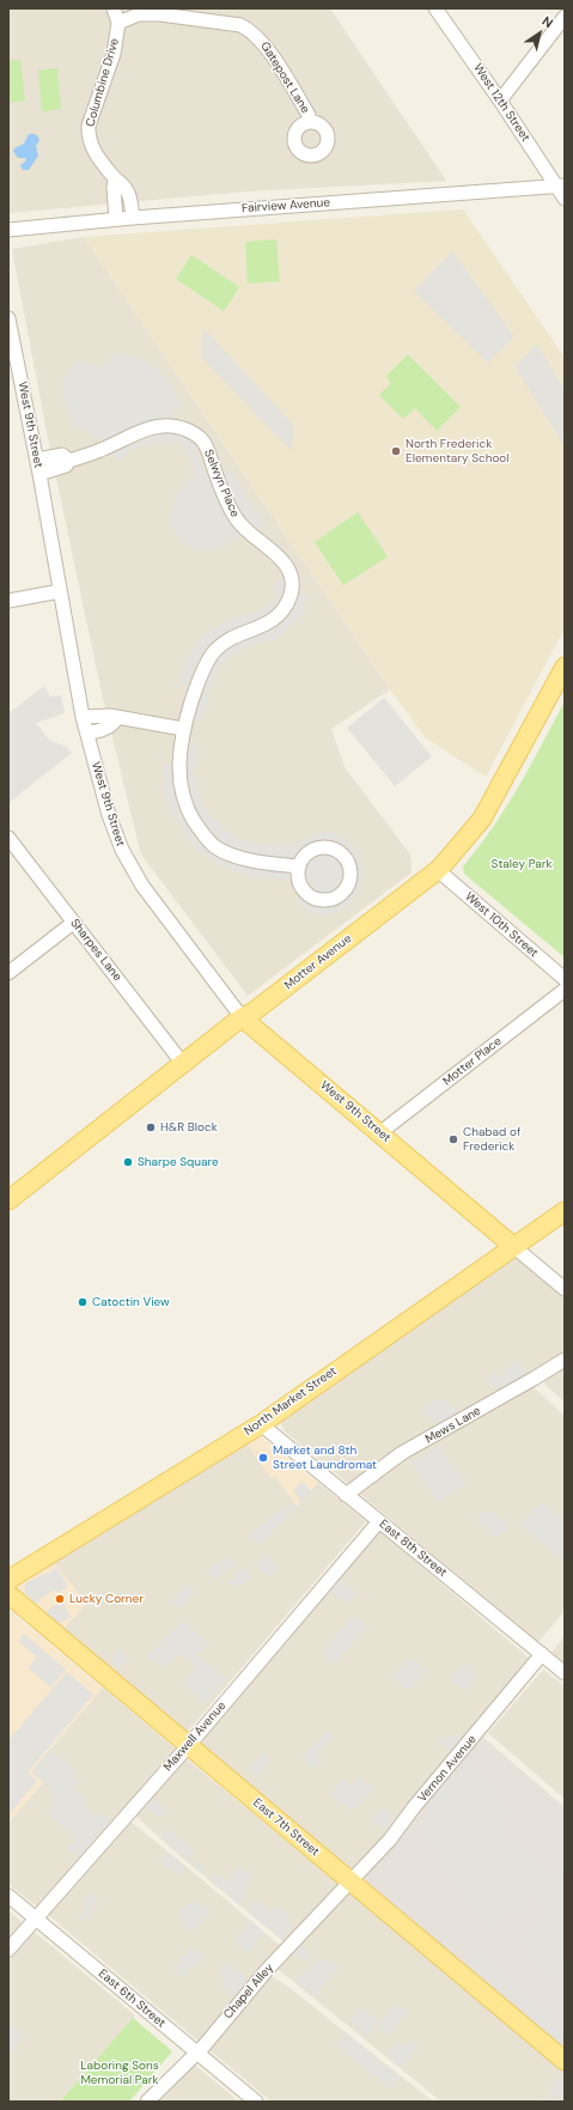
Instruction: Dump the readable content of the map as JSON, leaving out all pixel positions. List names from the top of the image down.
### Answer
{
  "streets": {
    "main road": [
      "West 9th Street",
      "Motter Avenue",
      "North Market Street",
      "East 7th Street"
    ],
    "street": [
      "Gatepost Lane",
      "Columbine Drive",
      "West 12th Street",
      "Fairview Avenue",
      "Selwyn Place",
      "West 10th Street",
      "Sharpes Lane",
      "Motter Place",
      "Mews Lane",
      "East 8th Street",
      "Maxwell Avenue",
      "Vernon Avenue",
      "Chapel Alley",
      "East 6th Street"
    ]
  },
  "crossings": [
    ["Gatepost Lane", "Columbine Drive"],
    ["Columbine Drive", "Fairview Avenue"],
    ["West 12th Street", "Fairview Avenue"],
    ["West 9th Street", "Selwyn Place"],
    ["West 9th Street", "Motter Avenue"],
    ["West 9th Street", "Motter Place"],
    ["West 9th Street", "North Market Street"],
    ["West 10th Street", "Motter Avenue"],
    ["Sharpes Lane", "Motter Avenue"],
    ["North Market Street", "East 8th Street"],
    ["Mews Lane", "East 8th Street"],
    ["East 8th Street", "Maxwell Avenue"],
    ["East 8th Street", "Vernon Avenue"],
    ["Maxwell Avenue", "East 7th Street"],
    ["Maxwell Avenue", "East 6th Street"],
    ["Vernon Avenue", "East 7th Street"],
    ["Vernon Avenue", "Chapel Alley"],
    ["East 7th Street", "Chapel Alley"],
    ["Chapel Alley", "East 6th Street"]
  ],
  "parks": ["Staley Park", "Laboring Sons Memorial Park"],
  "places": [
    "North Frederick Elementary School",
    "H&R Block",
    "Chabad of Frederick",
    "Sharpe Square",
    "Catoctin View",
    "Market and 8th Street Laundromat",
    "Lucky Corner"
  ],
  "north": "top right"
}
